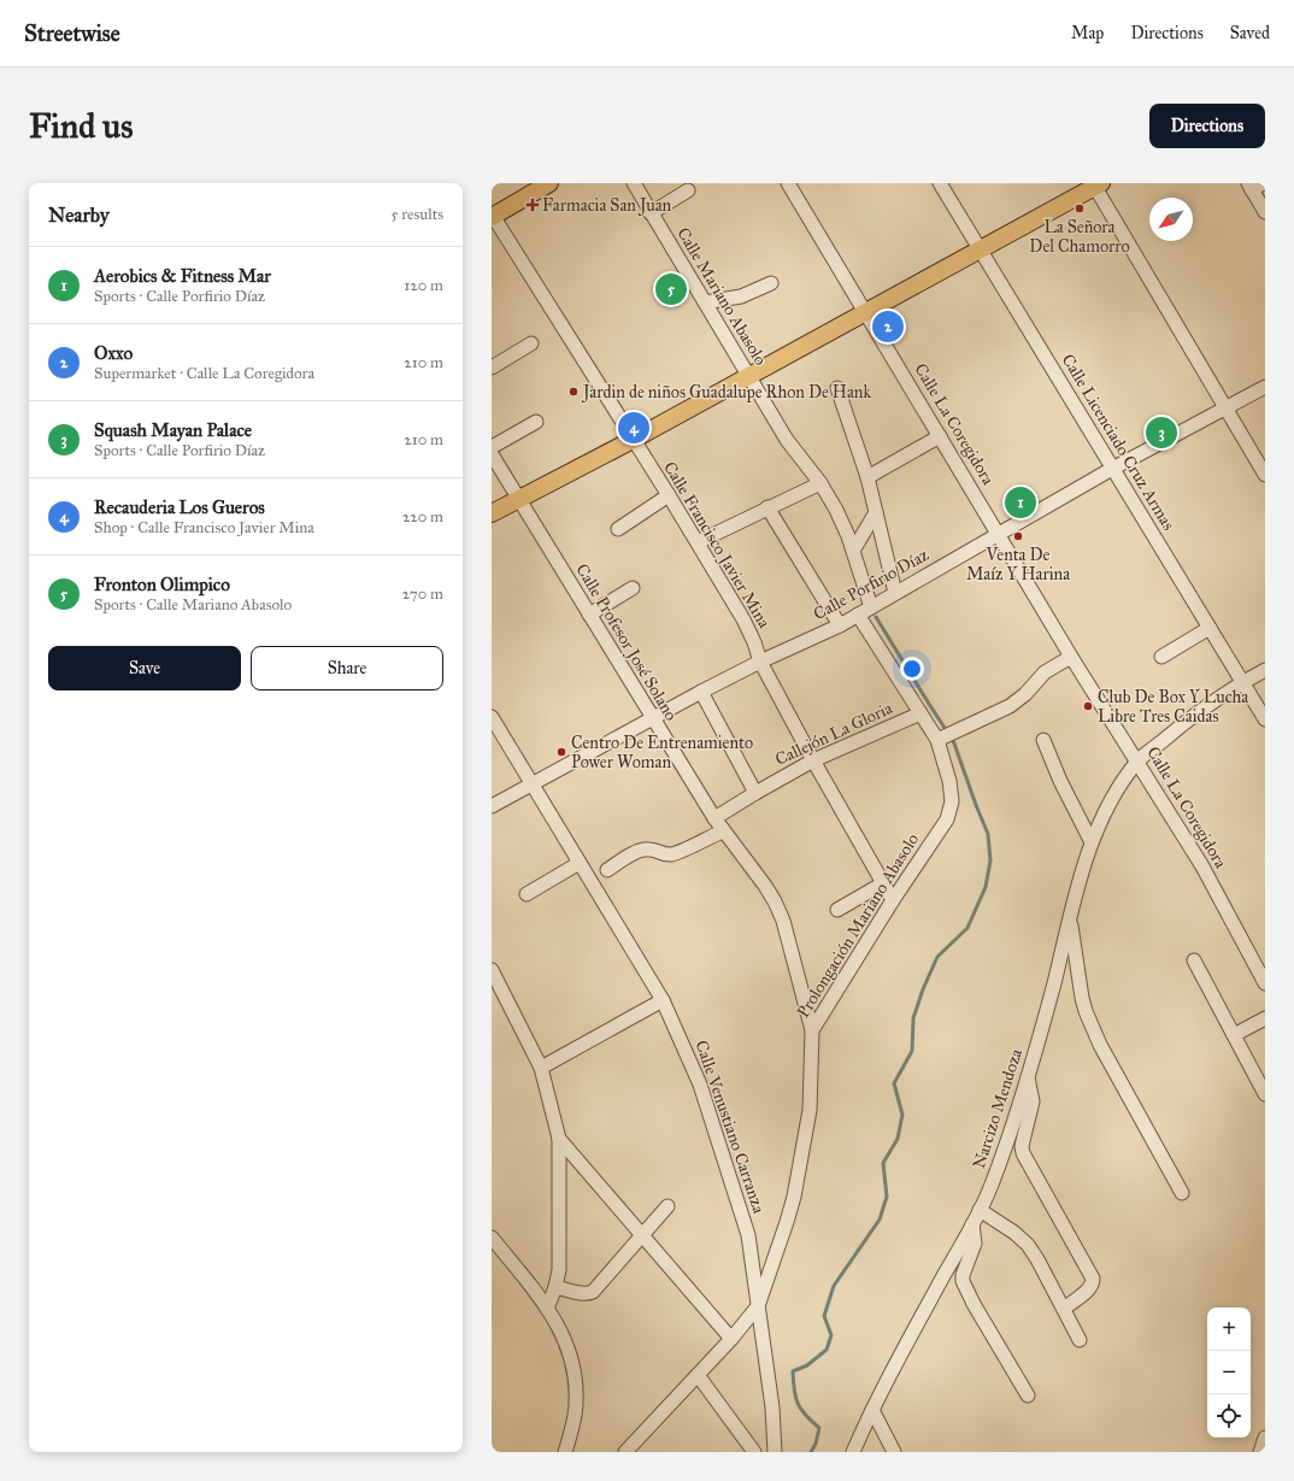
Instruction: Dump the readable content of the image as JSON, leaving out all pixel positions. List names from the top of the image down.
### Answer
{
  "streets": {
    "street": [
      "Calle Mariano Abasolo",
      "Calle La Coregidora",
      "Calle Licenciado Cruz Armas",
      "Calle Francisco Javier Mina",
      "Calle Porfirio Díaz",
      "Calle Profesor José Solano",
      "Callejón La Gloria",
      "Prolongación Mariano Abasolo",
      "Narcizo Mendoza",
      "Calle Venustiano Carranza"
    ]
  },
  "crossings": [
    ["Calle Mariano Abasolo", "Calle Porfirio Díaz"],
    ["Calle La Coregidora", "Calle Porfirio Díaz"],
    ["Calle La Coregidora", "Narcizo Mendoza"],
    ["Calle Licenciado Cruz Armas", "Calle Porfirio Díaz"],
    ["Calle Licenciado Cruz Armas", "Narcizo Mendoza"],
    ["Calle Francisco Javier Mina", "Calle Porfirio Díaz"],
    ["Calle Francisco Javier Mina", "Callejón La Gloria"],
    ["Calle Francisco Javier Mina", "Prolongación Mariano Abasolo"],
    ["Calle Porfirio Díaz", "Calle Profesor José Solano"],
    ["Calle Porfirio Díaz", "Prolongación Mariano Abasolo"],
    ["Calle Porfirio Díaz", "Calle Venustiano Carranza"],
    ["Calle Profesor José Solano", "Callejón La Gloria"],
    ["Calle Profesor José Solano", "Prolongación Mariano Abasolo"],
    ["Callejón La Gloria", "Prolongación Mariano Abasolo"],
    ["Prolongación Mariano Abasolo", "Calle Venustiano Carranza"]
  ],
  "places": {
    "health": ["Farmacia San Juan"],
    "other": [
      "La Señora Del Chamorro",
      "Jardin de niños Guadalupe Rhon De Hank",
      "Venta De Maíz Y Harina",
      "Club De Box Y Lucha Libre Tres Caidas",
      "Centro De Entrenamiento Power Woman"
    ]
  },
  "north": "bottom left",
  "page": {
    "header": "Streetwise",
    "nav": ["Map", "Directions", "Saved"],
    "buttons": [
      "Directions",
      ["Save", "Share"]
    ],
    "title": "Find us",
    "heading": ["Nearby", "5 results"],
    "list": [
      {
        "mark": "1",
        "name": "Aerobics & Fitness Mar",
        "note": "Sports · Calle Porfirio Díaz",
        "value": "120 m"
      },
      {
        "mark": "2",
        "name": "Oxxo",
        "note": "Supermarket · Calle La Coregidora",
        "value": "210 m"
      },
      {
        "mark": "3",
        "name": "Squash Mayan Palace",
        "note": "Sports · Calle Porfirio Díaz",
        "value": "210 m"
      },
      {
        "mark": "4",
        "name": "Recauderia Los Gueros",
        "note": "Shop · Calle Francisco Javier Mina",
        "value": "220 m"
      },
      {
        "mark": "5",
        "name": "Fronton Olimpico",
        "note": "Sports · Calle Mariano Abasolo",
        "value": "270 m"
      }
    ],
    "pins": [
      "5",
      "2",
      "4",
      "3",
      "1"
    ],
    "map_buttons": ["+", "−"]
  }
}
